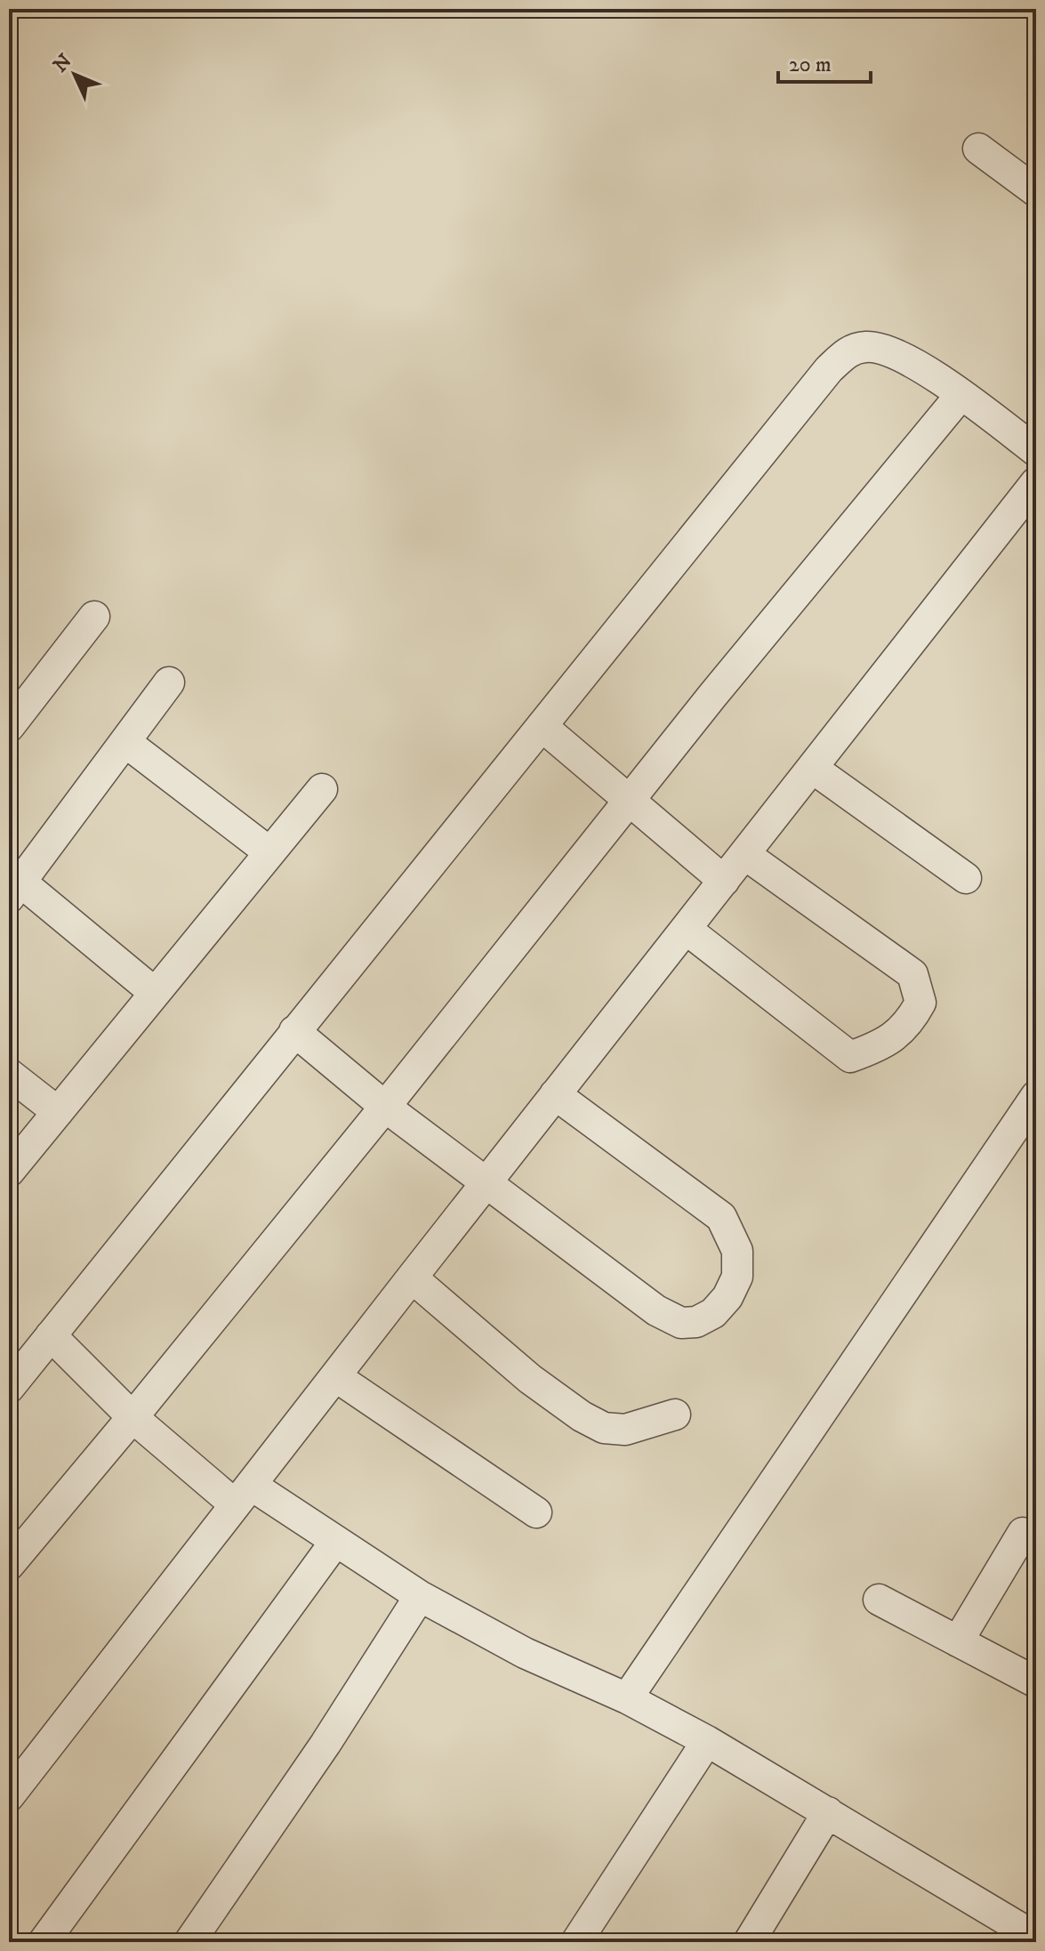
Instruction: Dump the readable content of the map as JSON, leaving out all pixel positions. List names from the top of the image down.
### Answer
{
  "scale_bar": "20 m",
  "north": "top left"
}
